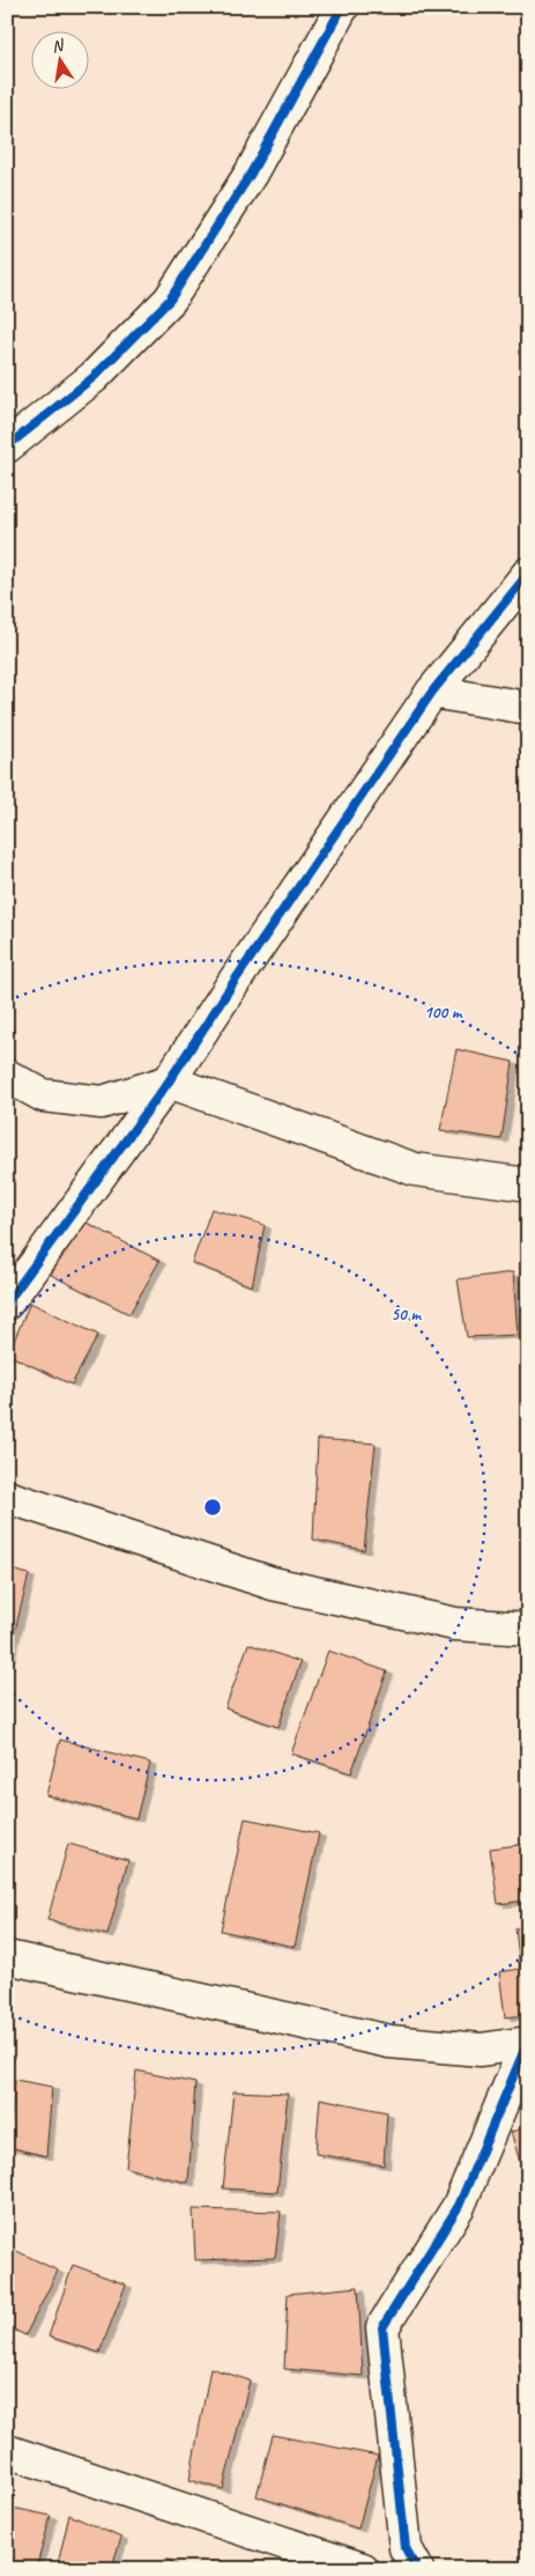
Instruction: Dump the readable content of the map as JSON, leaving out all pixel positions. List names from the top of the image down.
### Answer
{
  "north": "top",
  "rings": ["100 m", "50 m"]
}
